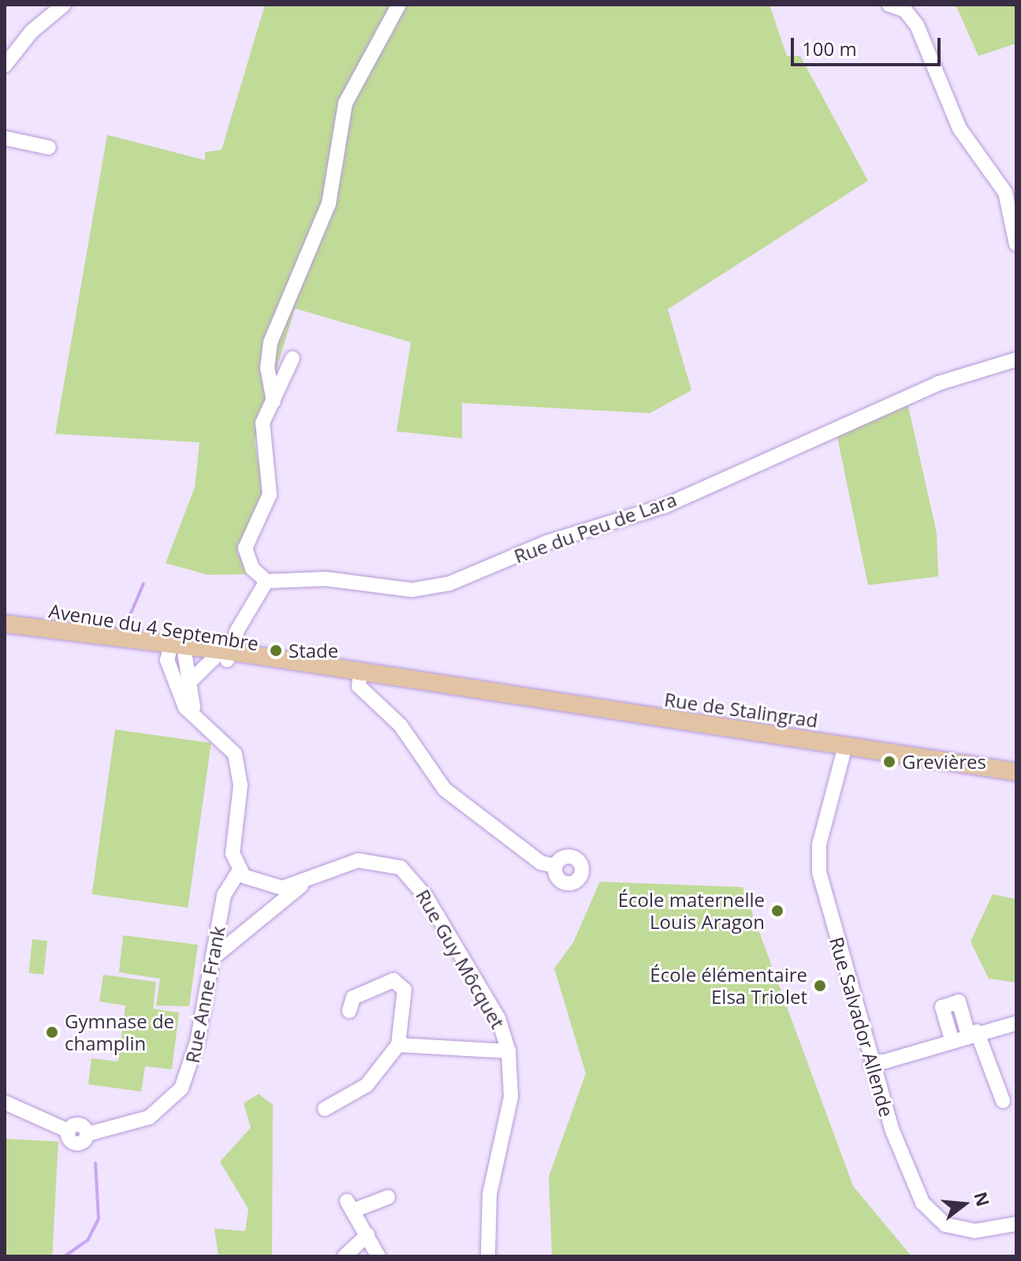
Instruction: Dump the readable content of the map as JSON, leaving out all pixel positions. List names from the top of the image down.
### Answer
{
  "streets": {
    "main road": ["Avenue du 4 Septembre", "Rue de Stalingrad"],
    "street": [
      "Rue du Peu de Lara",
      "Rue Guy Môcquet",
      "Rue Anne Frank",
      "Rue Salvador Allende"
    ]
  },
  "crossings": [
    ["Avenue du 4 Septembre", "Rue de Stalingrad"],
    ["Rue de Stalingrad", "Rue Salvador Allende"],
    ["Rue Guy Môcquet", "Rue Anne Frank"]
  ],
  "places": [
    "Stade",
    "Grevières",
    "École maternelle Louis Aragon",
    "École élémentaire Elsa Triolet",
    "Gymnase de champlin"
  ],
  "scale_bar": "100 m",
  "north": "right"
}
